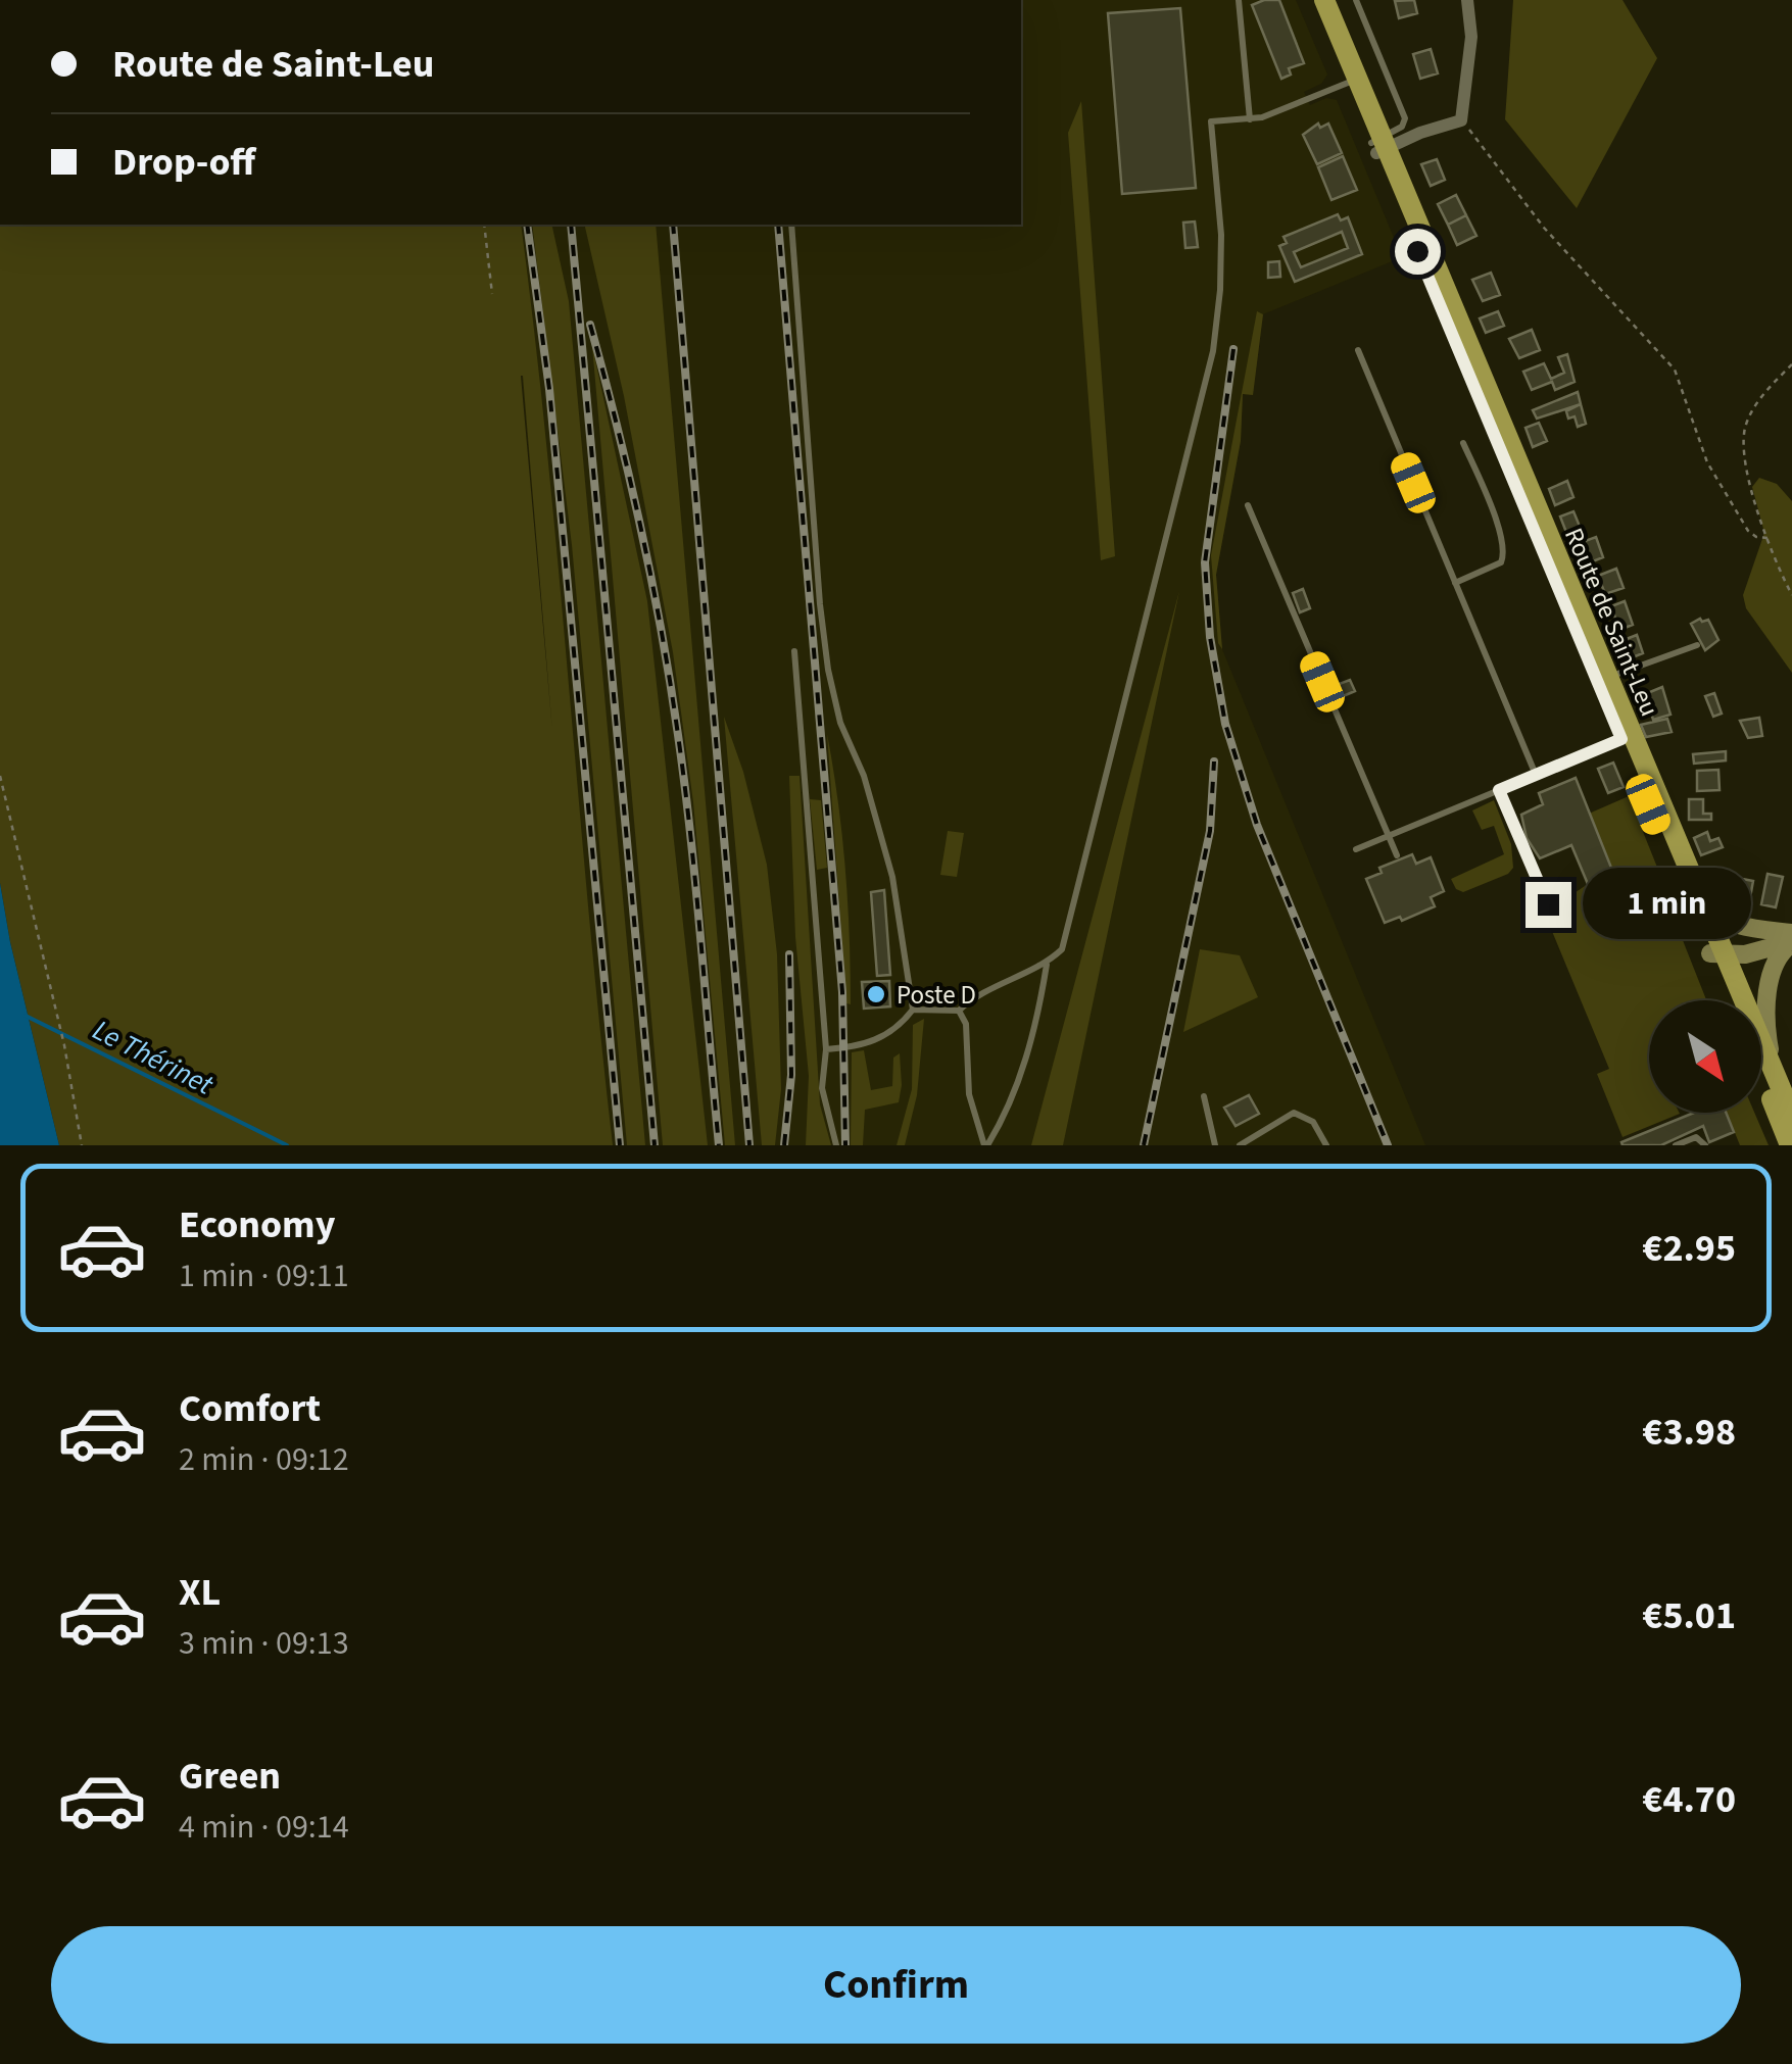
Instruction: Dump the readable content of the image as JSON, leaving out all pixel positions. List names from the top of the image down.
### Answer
{
  "streets": {
    "main road": ["Route de Saint-Leu"]
  },
  "water": ["Le Thérinet"],
  "places": ["Poste D"],
  "north": "bottom right",
  "page": {
    "banner": ["Route de Saint-Leu", "Drop-off"],
    "bubble": "1 min",
    "list": [
      {
        "name": "Economy",
        "note": "1 min · 09:11",
        "value": "€2.95"
      },
      {
        "name": "Comfort",
        "note": "2 min · 09:12",
        "value": "€3.98"
      },
      {
        "name": "XL",
        "note": "3 min · 09:13",
        "value": "€5.01"
      },
      {
        "name": "Green",
        "note": "4 min · 09:14",
        "value": "€4.70"
      }
    ],
    "buttons": "Confirm"
  }
}
